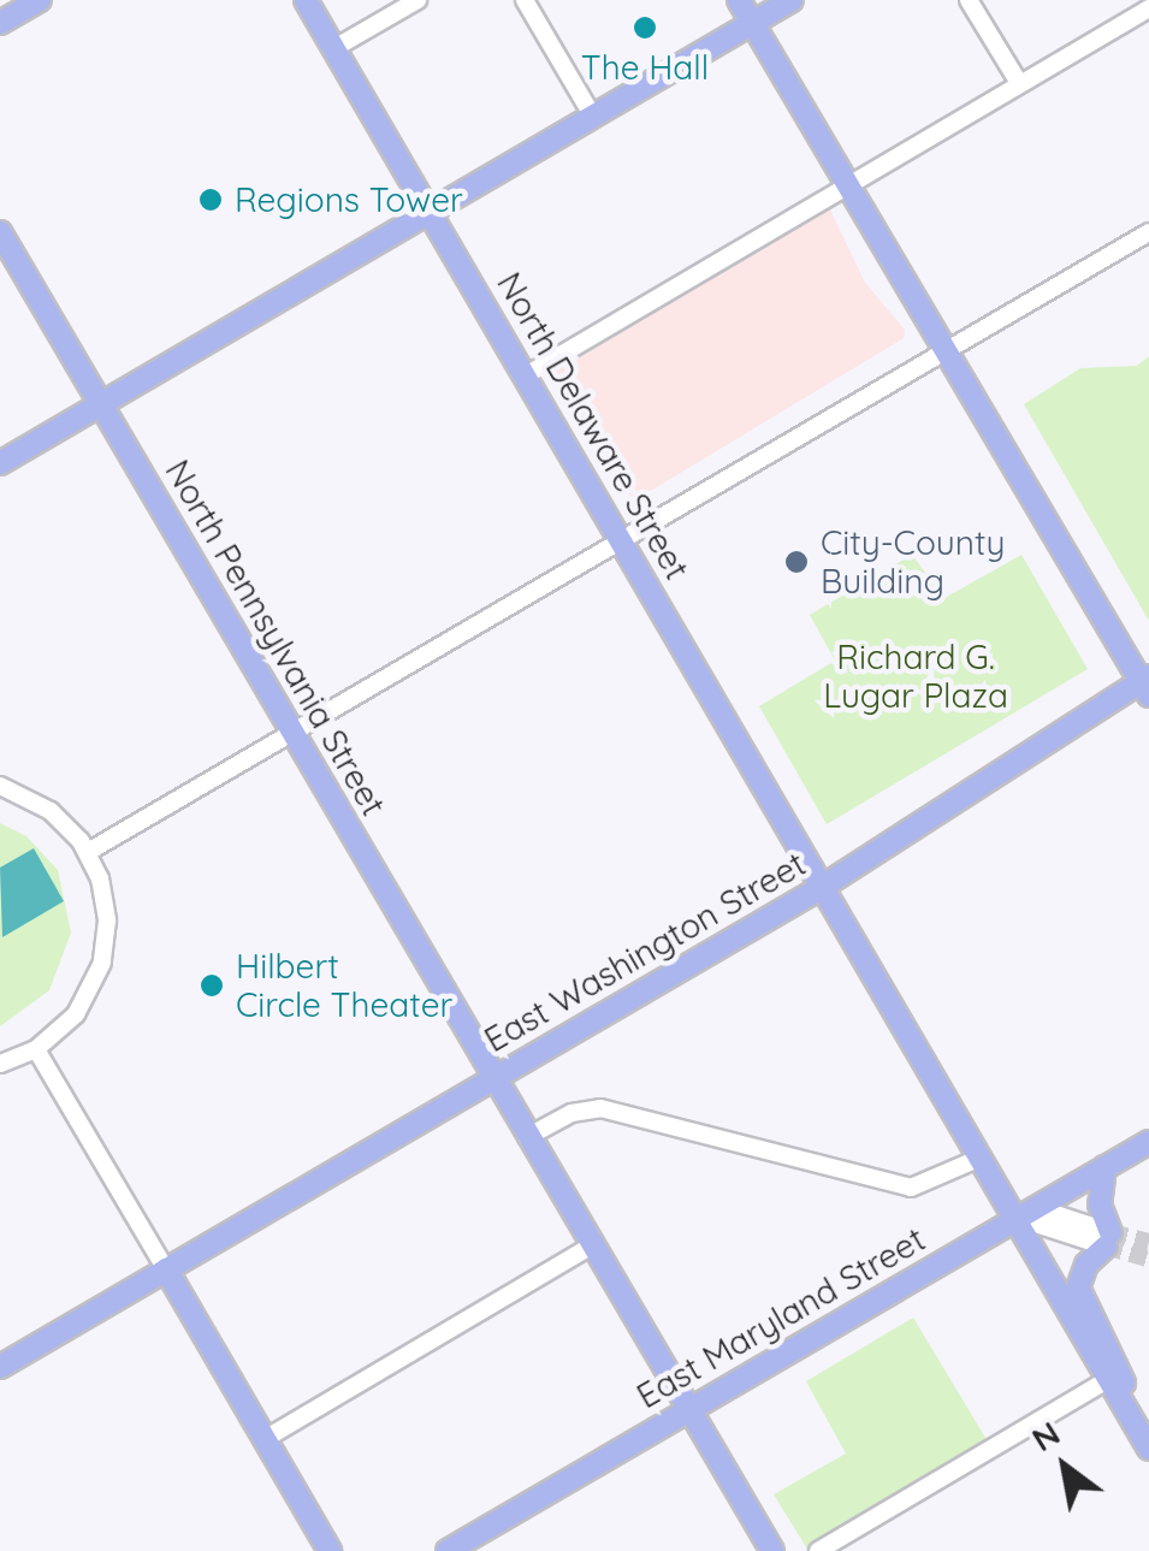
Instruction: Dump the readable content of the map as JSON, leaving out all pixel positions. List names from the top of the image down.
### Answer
{
  "streets": {
    "main road": [
      "North Delaware Street",
      "North Pennsylvania Street",
      "East Washington Street",
      "East Maryland Street"
    ]
  },
  "crossings": [
    ["North Delaware Street", "East Washington Street"],
    ["North Delaware Street", "East Maryland Street"],
    ["North Pennsylvania Street", "East Washington Street"],
    ["North Pennsylvania Street", "East Maryland Street"]
  ],
  "parks": ["Richard G. Lugar Plaza"],
  "places": [
    "The Hall",
    "Regions Tower",
    "City-County Building",
    "Hilbert Circle Theater"
  ],
  "north": "top left"
}
